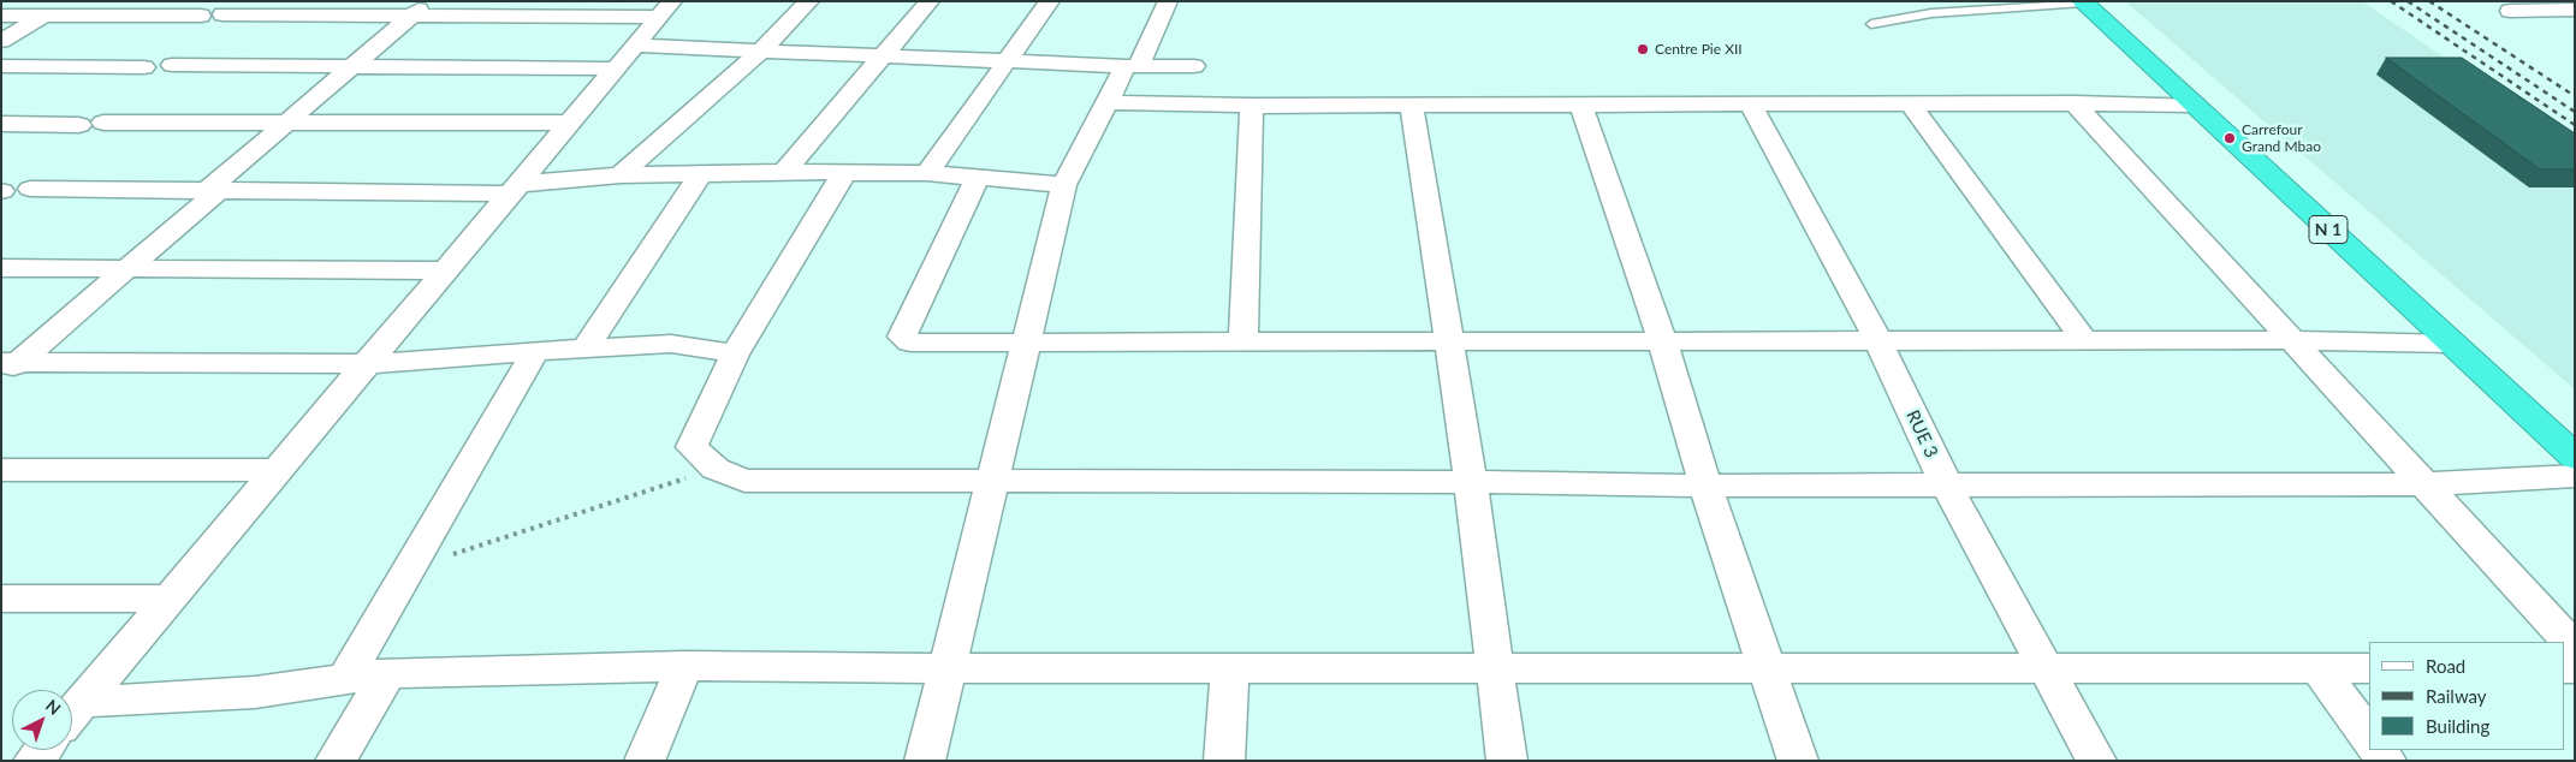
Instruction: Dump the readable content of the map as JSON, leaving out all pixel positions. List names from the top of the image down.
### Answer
{
  "streets": {
    "highway": ["N 1"],
    "street": ["RUE 3"]
  },
  "places": ["Centre Pie XII", "Carrefour Grand Mbao"],
  "legend": ["Road", "Railway", "Building"],
  "north": "top right"
}
